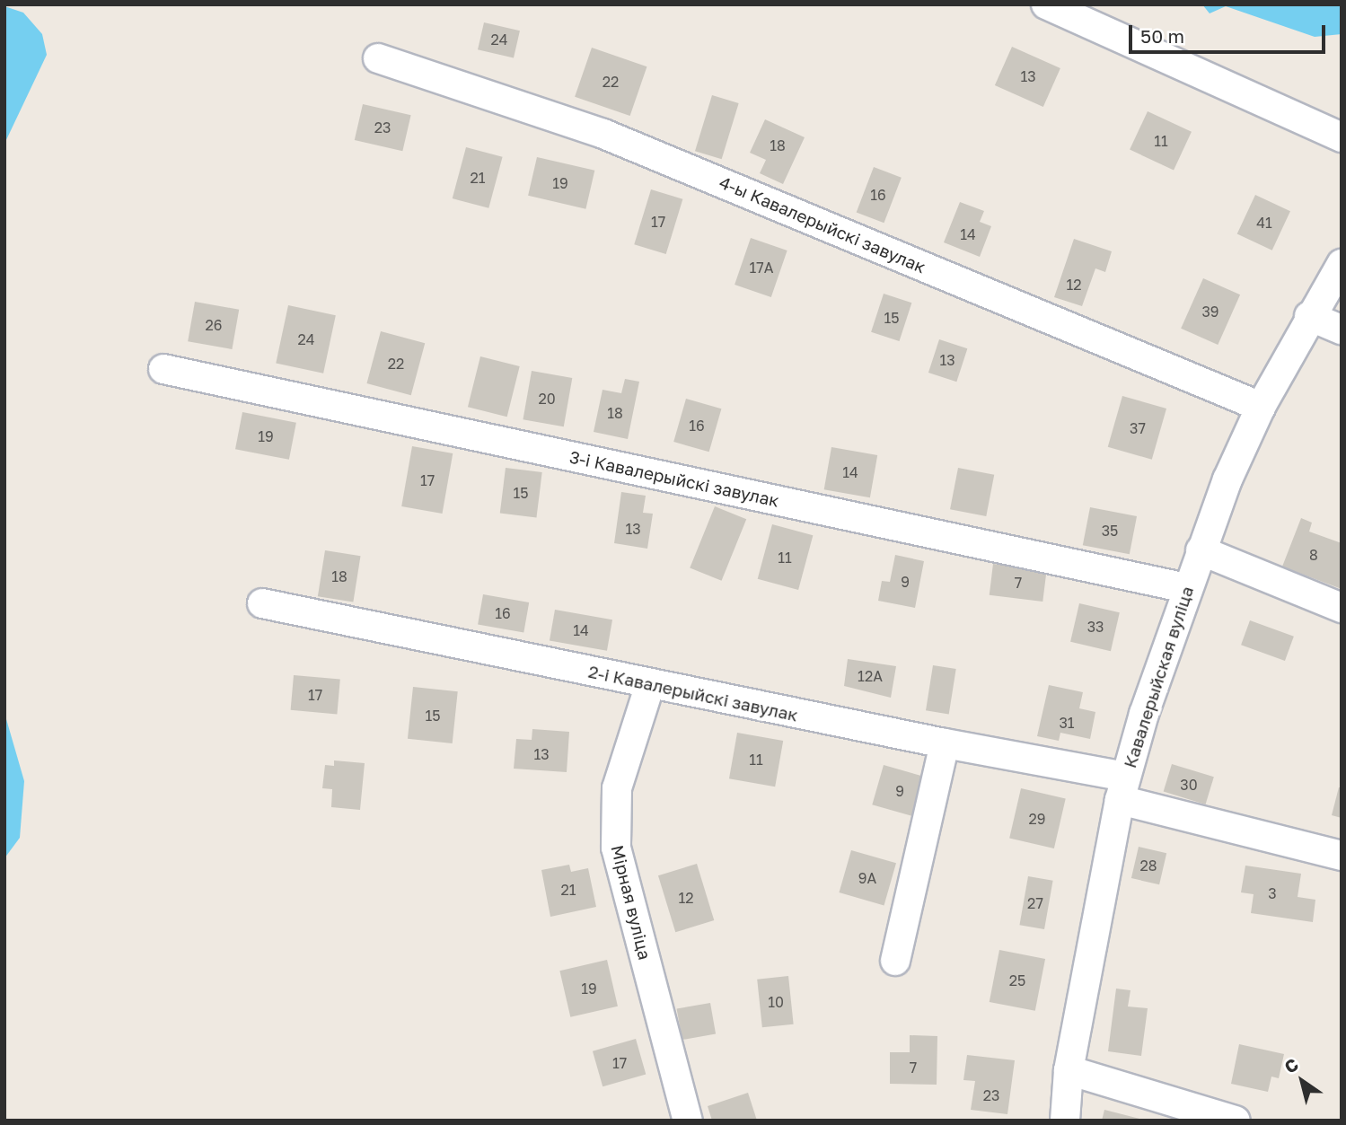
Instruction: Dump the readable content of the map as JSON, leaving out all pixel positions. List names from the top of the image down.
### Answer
{
  "streets": {
    "street": [
      "4-ы Кавалерыйскі завулак",
      "3-і Кавалерыйскі завулак",
      "Кавалерыйская вуліца",
      "2-і Кавалерыйскі завулак",
      "Мірная вуліца"
    ]
  },
  "crossings": [
    ["4-ы Кавалерыйскі завулак", "Кавалерыйская вуліца"],
    ["3-і Кавалерыйскі завулак", "Кавалерыйская вуліца"],
    ["Кавалерыйская вуліца", "2-і Кавалерыйскі завулак"],
    ["2-і Кавалерыйскі завулак", "Мірная вуліца"]
  ],
  "house_numbers": [
    "24",
    "13",
    "22",
    "23",
    "11",
    "18",
    "21",
    "19",
    "16",
    "17",
    "41",
    "14",
    "17А",
    "12",
    "39",
    "15",
    "26",
    "24",
    "13",
    "22",
    "20",
    "18",
    "16",
    "37",
    "19",
    "14",
    "17",
    "15",
    "13",
    "35",
    "8",
    "11",
    "18",
    "9",
    "7",
    "16",
    "33",
    "14",
    "12А",
    "17",
    "15",
    "31",
    "13",
    "11",
    "30",
    "9",
    "29",
    "28",
    "9А",
    "21",
    "3",
    "12",
    "27",
    "25",
    "19",
    "10",
    "17",
    "7",
    "23"
  ],
  "scale_bar": "50 m",
  "north": "top left"
}
